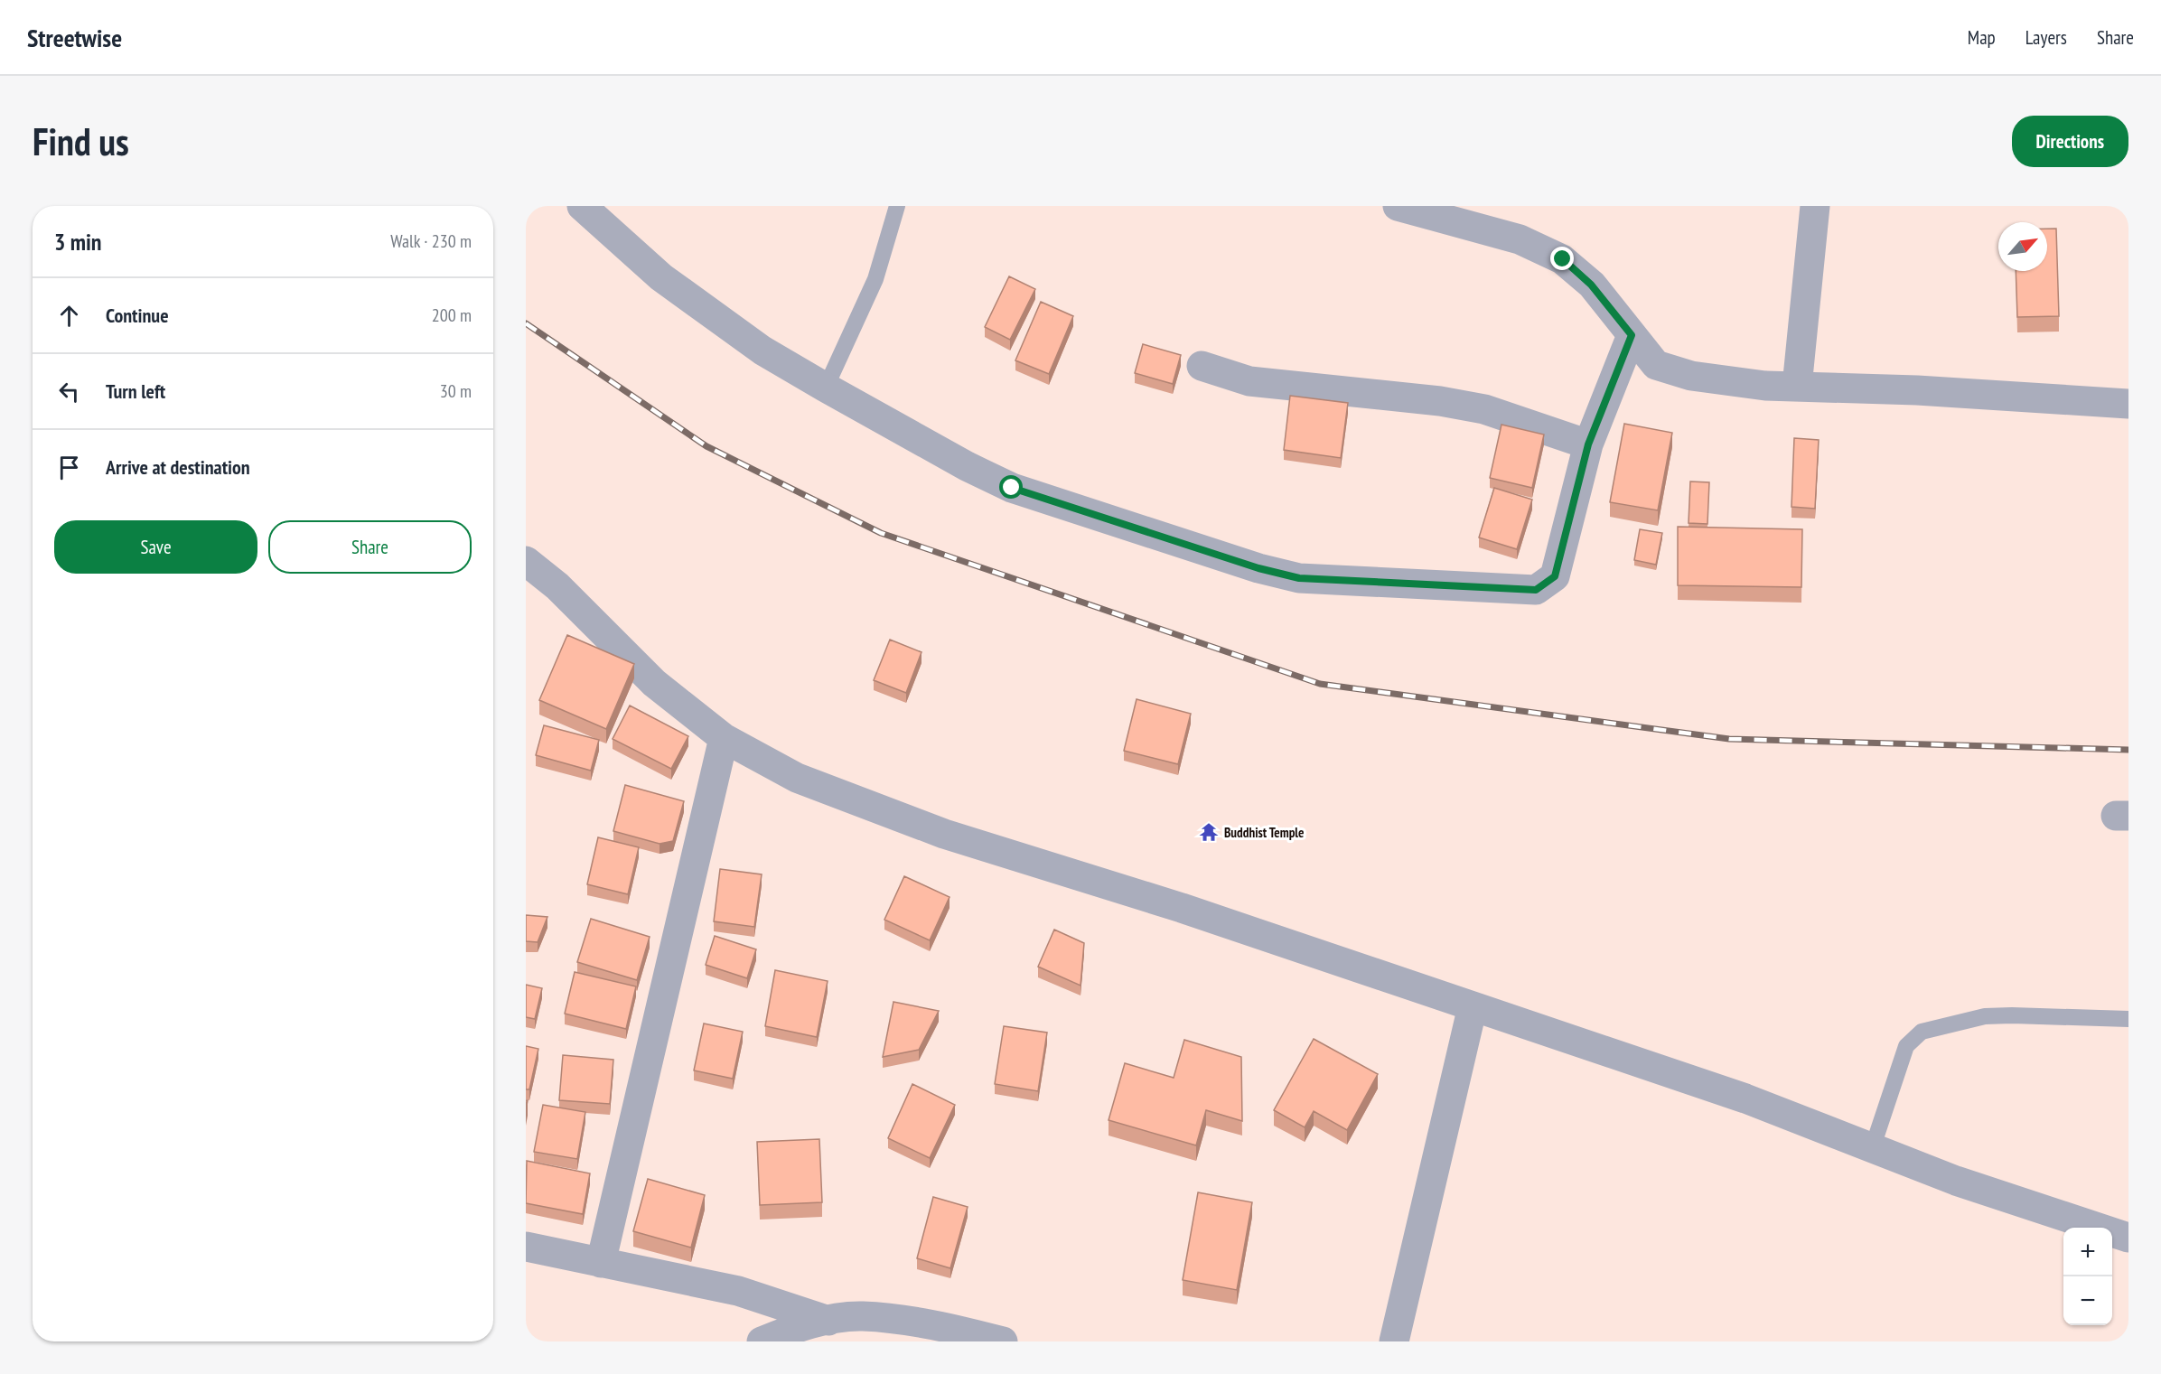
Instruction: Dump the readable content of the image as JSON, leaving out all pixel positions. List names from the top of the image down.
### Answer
{
  "places": {
    "temple": ["Buddhist Temple"]
  },
  "north": "top right",
  "page": {
    "header": "Streetwise",
    "nav": ["Map", "Layers", "Share"],
    "buttons": [
      "Directions",
      ["Save", "Share"]
    ],
    "title": "Find us",
    "heading": ["3 min", "Walk · 230 m"],
    "list": [
      ["Continue", "200 m"],
      ["Turn left", "30 m"],
      "Arrive at destination"
    ],
    "map_buttons": ["+", "−"]
  }
}
